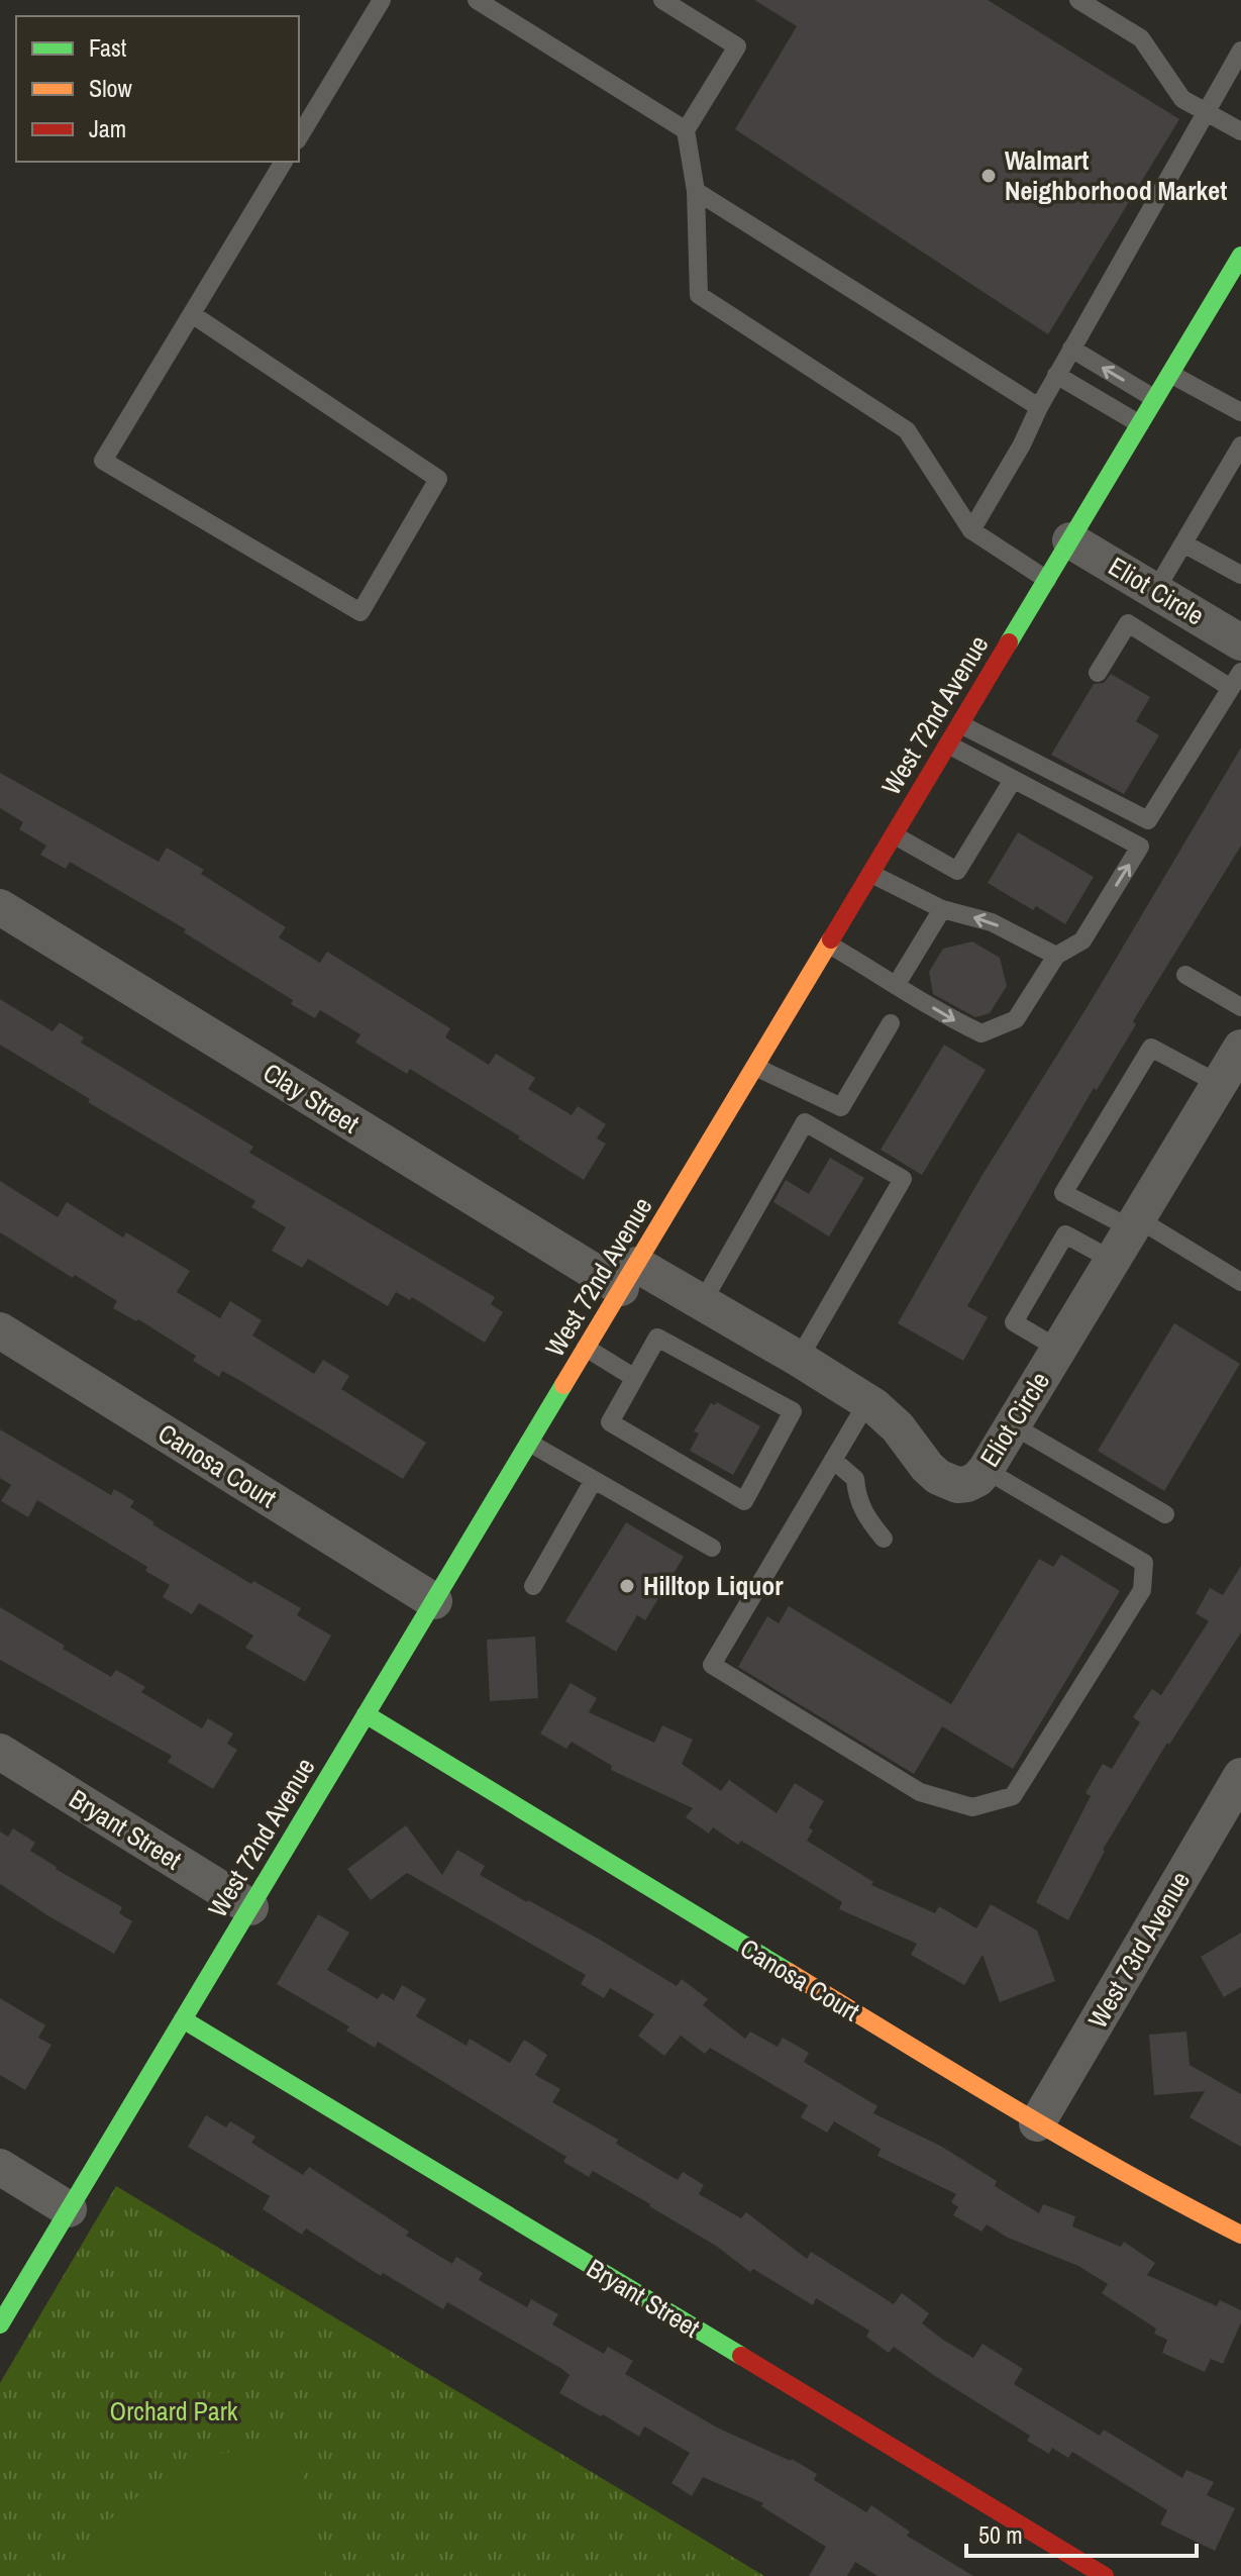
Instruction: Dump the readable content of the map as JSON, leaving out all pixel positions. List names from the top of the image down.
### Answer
{
  "streets": {
    "main road": ["West 72nd Avenue", "Canosa Court", "Bryant Street"],
    "street": ["Eliot Circle", "Clay Street", "West 73rd Avenue"]
  },
  "crossings": [
    ["Eliot Circle", "West 72nd Avenue"],
    ["Eliot Circle", "Clay Street"],
    ["West 72nd Avenue", "Clay Street"],
    ["West 72nd Avenue", "Canosa Court"],
    ["West 72nd Avenue", "Bryant Street"],
    ["Canosa Court", "West 73rd Avenue"]
  ],
  "parks": ["Orchard Park"],
  "places": ["Walmart Neighborhood Market", "Hilltop Liquor"],
  "legend": ["Fast", "Slow", "Jam"],
  "scale_bar": "50 m"
}
